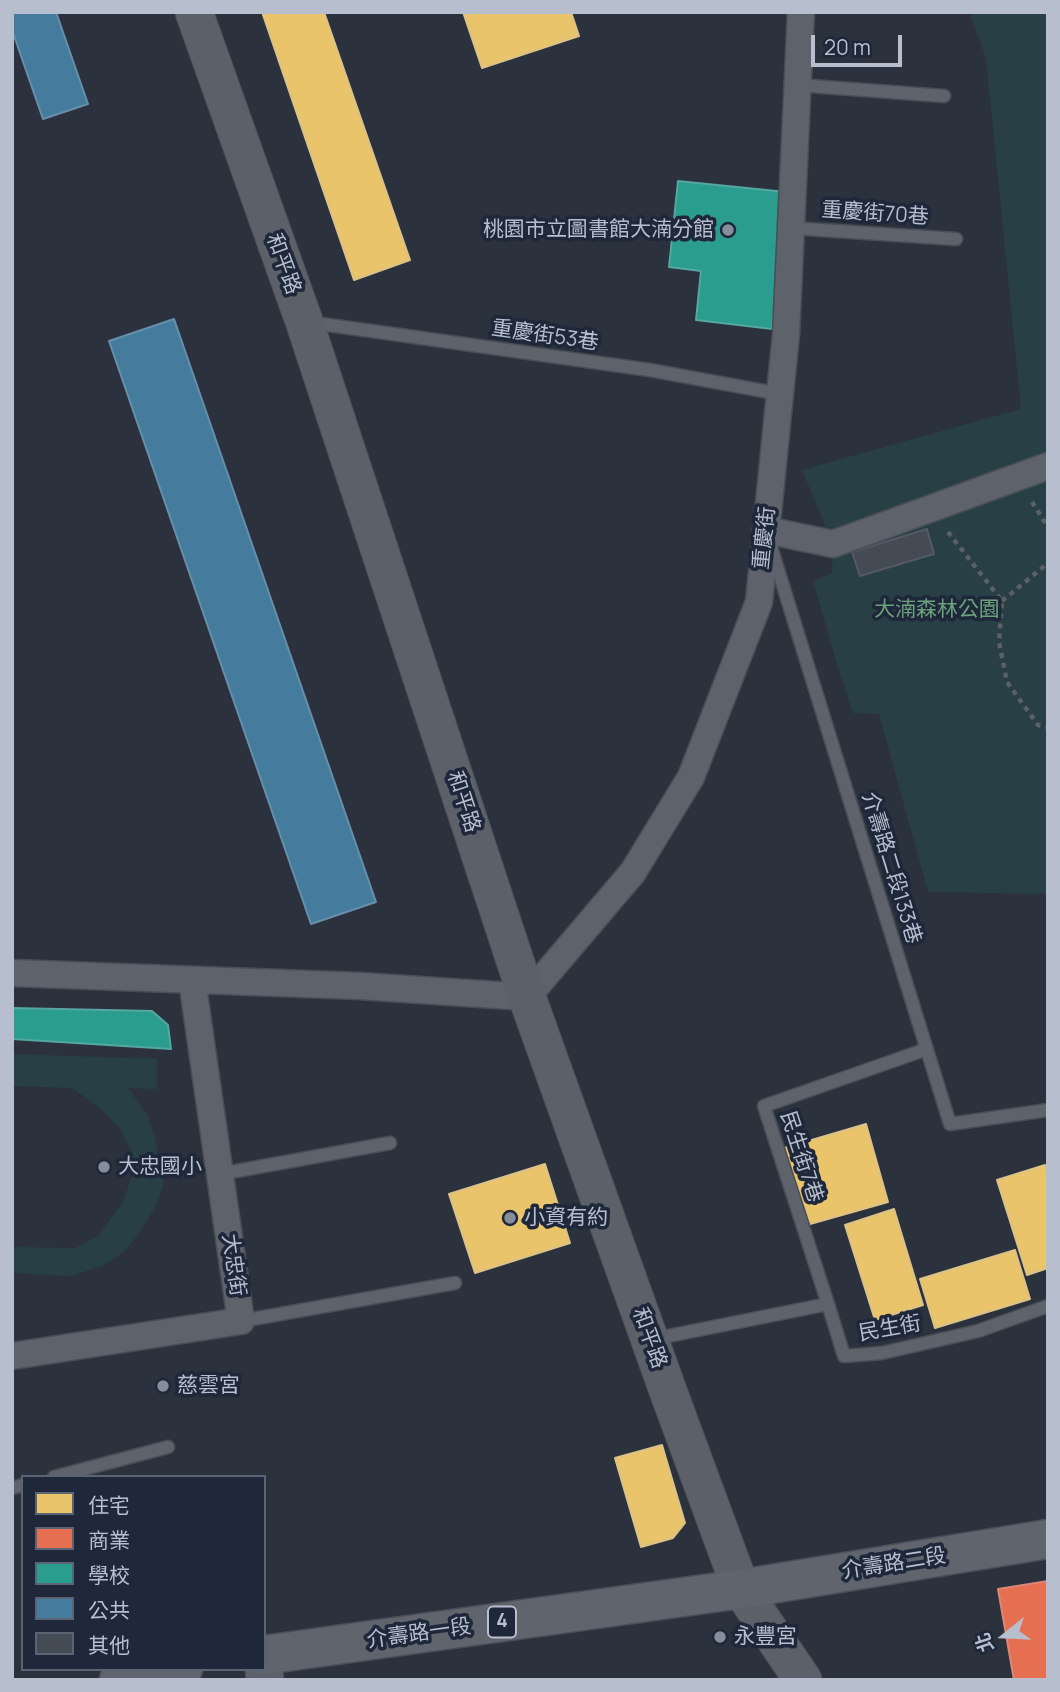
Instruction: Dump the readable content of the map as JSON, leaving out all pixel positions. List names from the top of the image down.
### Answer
{
  "streets": {
    "main road": ["介壽路二段", "4", "介壽路一段"],
    "street": ["和平路", "重慶街", "大忠街"],
    "lane": [
      "重慶街70巷",
      "重慶街53巷",
      "介壽路二段133巷",
      "民生街7巷",
      "民生街"
    ]
  },
  "crossings": [
    ["重慶街70巷", "重慶街"],
    ["和平路", "重慶街53巷"],
    ["和平路", "重慶街"],
    ["和平路", "介壽路二段"],
    ["和平路", "介壽路一段"],
    ["重慶街53巷", "重慶街"],
    ["重慶街", "介壽路二段133巷"],
    ["介壽路二段133巷", "民生街7巷"],
    ["民生街7巷", "民生街"],
    ["介壽路二段", "介壽路一段"]
  ],
  "parks": ["大湳森林公園"],
  "places": [
    "桃園市立圖書館大湳分館",
    "大忠國小",
    "小資有約",
    "慈雲宮",
    "永豐宮"
  ],
  "legend": [
    "住宅",
    "商業",
    "學校",
    "公共",
    "其他"
  ],
  "scale_bar": "20 m",
  "north": "left"
}
